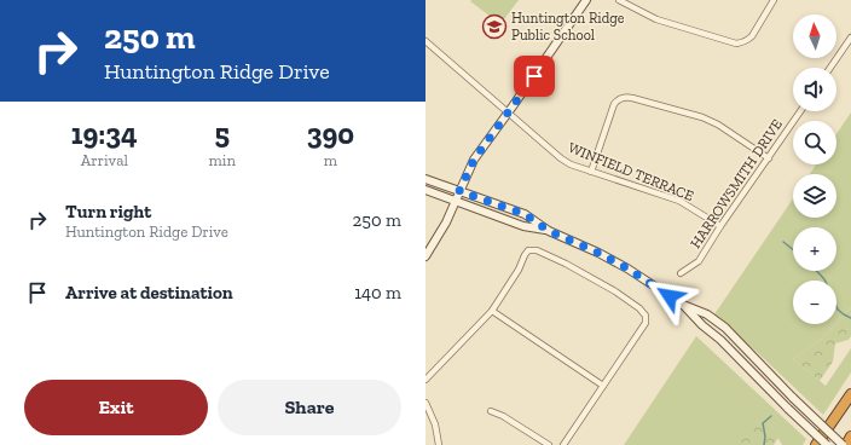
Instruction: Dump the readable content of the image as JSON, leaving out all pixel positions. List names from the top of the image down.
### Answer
{
  "streets": {
    "street": ["WINFIELD TERRACE", "HARROWSMITH DRIVE"]
  },
  "crossings": [
    ["WINFIELD TERRACE", "HARROWSMITH DRIVE"]
  ],
  "places": {
    "school or university": ["Huntington Ridge Public School"]
  },
  "north": "top",
  "page": {
    "turn": ["250 m", "Huntington Ridge Drive"],
    "map_buttons": ["+", "−"],
    "eta": [
      "19:34",
      "Arrival",
      "5",
      "min",
      "390",
      "m"
    ],
    "list": [
      {
        "name": "Turn right",
        "note": "Huntington Ridge Drive",
        "value": "250 m"
      },
      {
        "name": "Arrive at destination",
        "value": "140 m"
      }
    ],
    "buttons": ["Exit", "Share"]
  }
}
